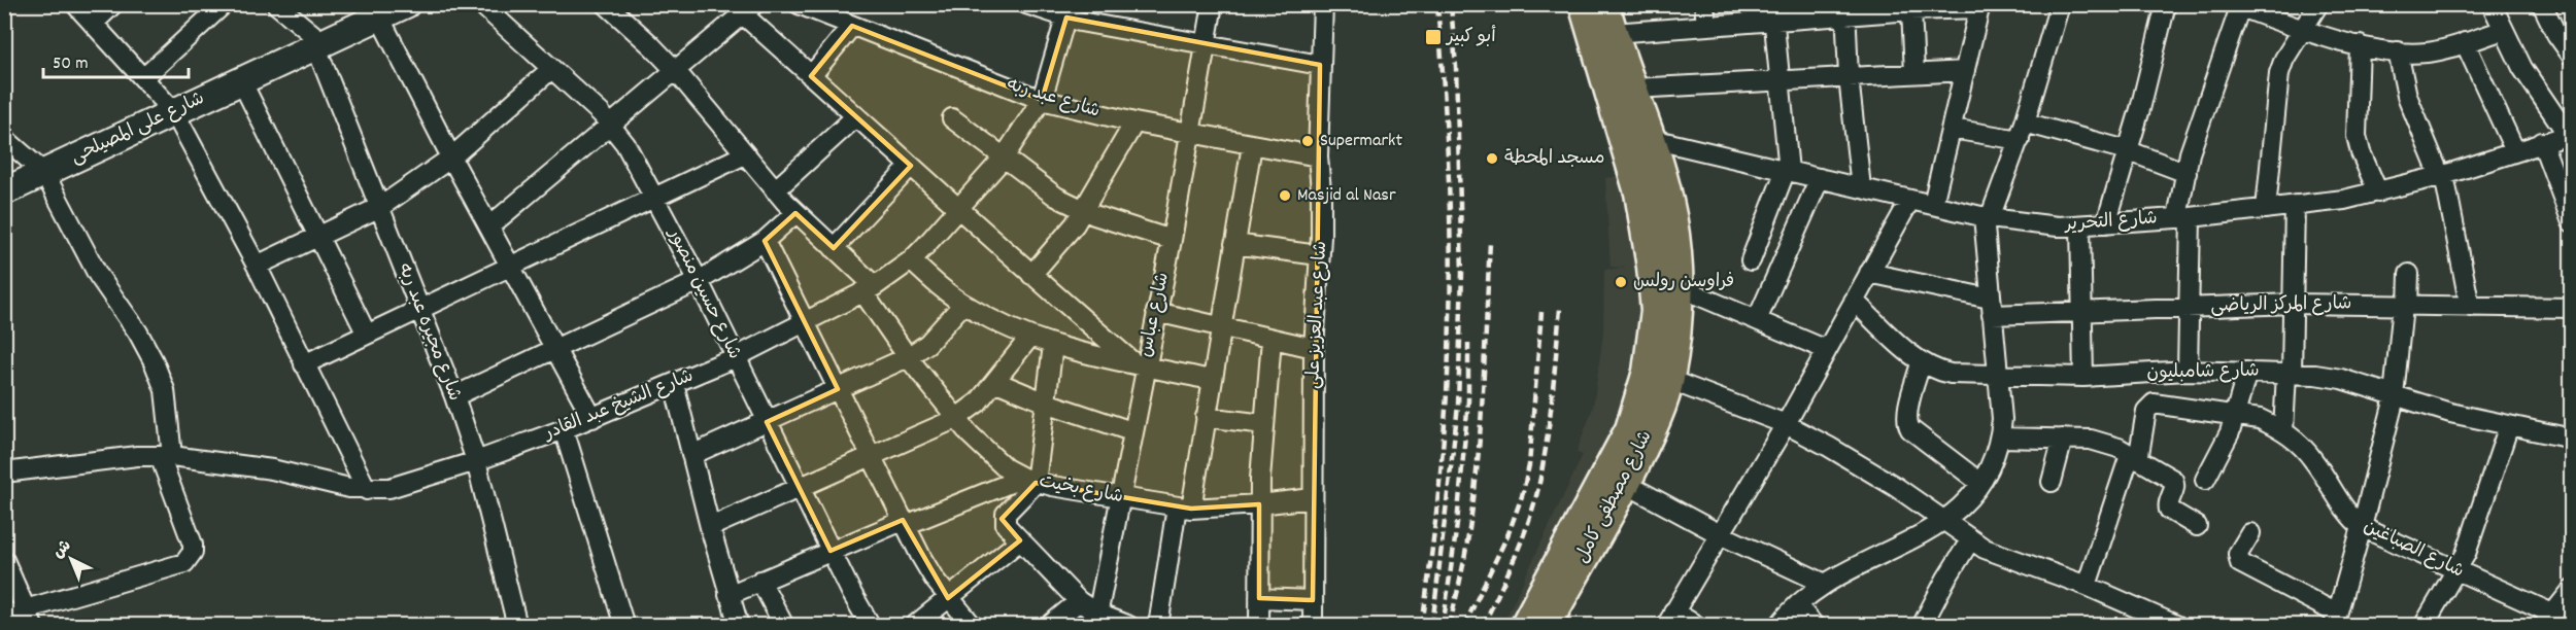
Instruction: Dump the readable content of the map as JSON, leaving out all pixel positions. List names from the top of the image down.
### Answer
{
  "streets": {
    "main road": ["شارع مصطفى كامل"],
    "street": [
      "شارع عبد ربه",
      "شارع على المصيلحى",
      "شارع التحرير",
      "شارع حسين منصور",
      "شارع المركز الرياضى",
      "شارع عباس",
      "شارع عبد العزيز على",
      "شارع مجيره عبد ربه",
      "شارع شامبليون",
      "شارع الشيخ عبد القادر",
      "شارع بخيت",
      "شارع الصباغين"
    ]
  },
  "crossings": [
    ["شارع عبد ربه", "شارع عباس"],
    ["شارع عبد ربه", "شارع عبد العزيز على"],
    ["شارع عبد ربه", "شارع الشيخ عبد القادر"],
    ["شارع على المصيلحى", "شارع مجيره عبد ربه"],
    ["شارع التحرير", "شارع مصطفى كامل"],
    ["شارع حسين منصور", "شارع الشيخ عبد القادر"],
    ["شارع عباس", "شارع بخيت"],
    ["شارع عبد العزيز على", "شارع بخيت"],
    ["شارع مجيره عبد ربه", "شارع الشيخ عبد القادر"],
    ["شارع الشيخ عبد القادر", "شارع بخيت"]
  ],
  "places": {
    "transit": ["أبو كبير"],
    "other": [
      "Supermarkt",
      "مسجد المحطة",
      "Masjid al Nasr",
      "فراوسن رولس"
    ]
  },
  "scale_bar": "50 m",
  "north": "top left"
}
